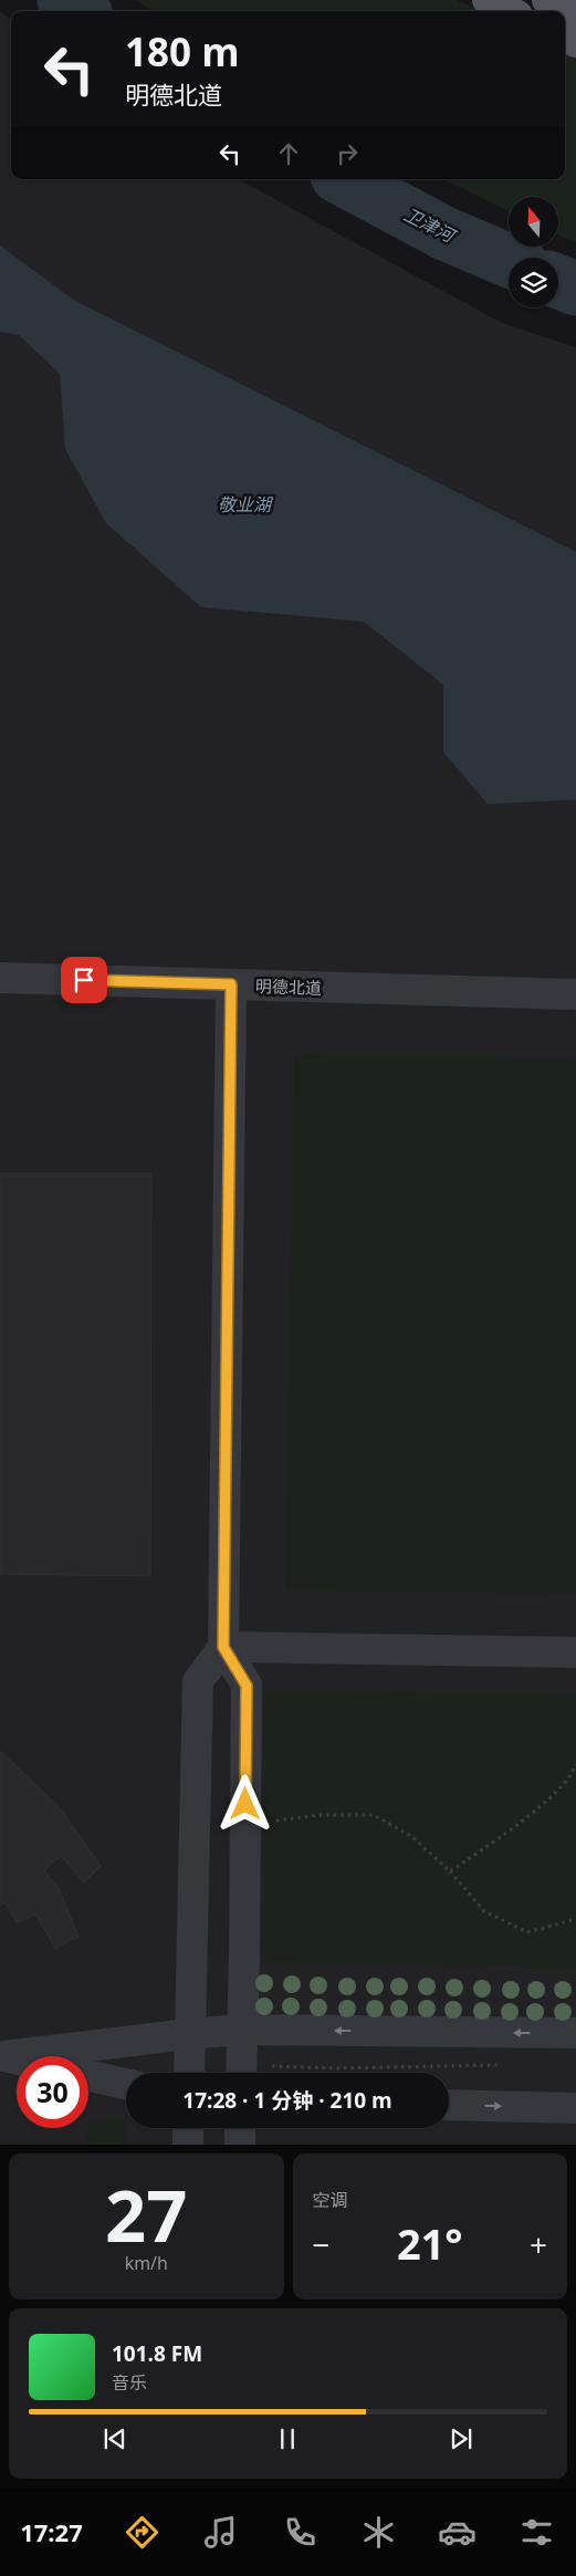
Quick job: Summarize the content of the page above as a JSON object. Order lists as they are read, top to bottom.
{
  "streets": {
    "street": ["明德北道"]
  },
  "water": ["卫津河", "敬业湖"],
  "north": "top",
  "page": {
    "turn": ["180 m", "明德北道"],
    "limit": "30",
    "trip": "17:28 · 1 分钟 · 210 m",
    "tile": [
      ["27", "km/h"],
      "空调"
    ],
    "heat": ["−", "21°", "+"],
    "song": ["101.8 FM", "音乐"],
    "tabs": "17:27"
  }
}
